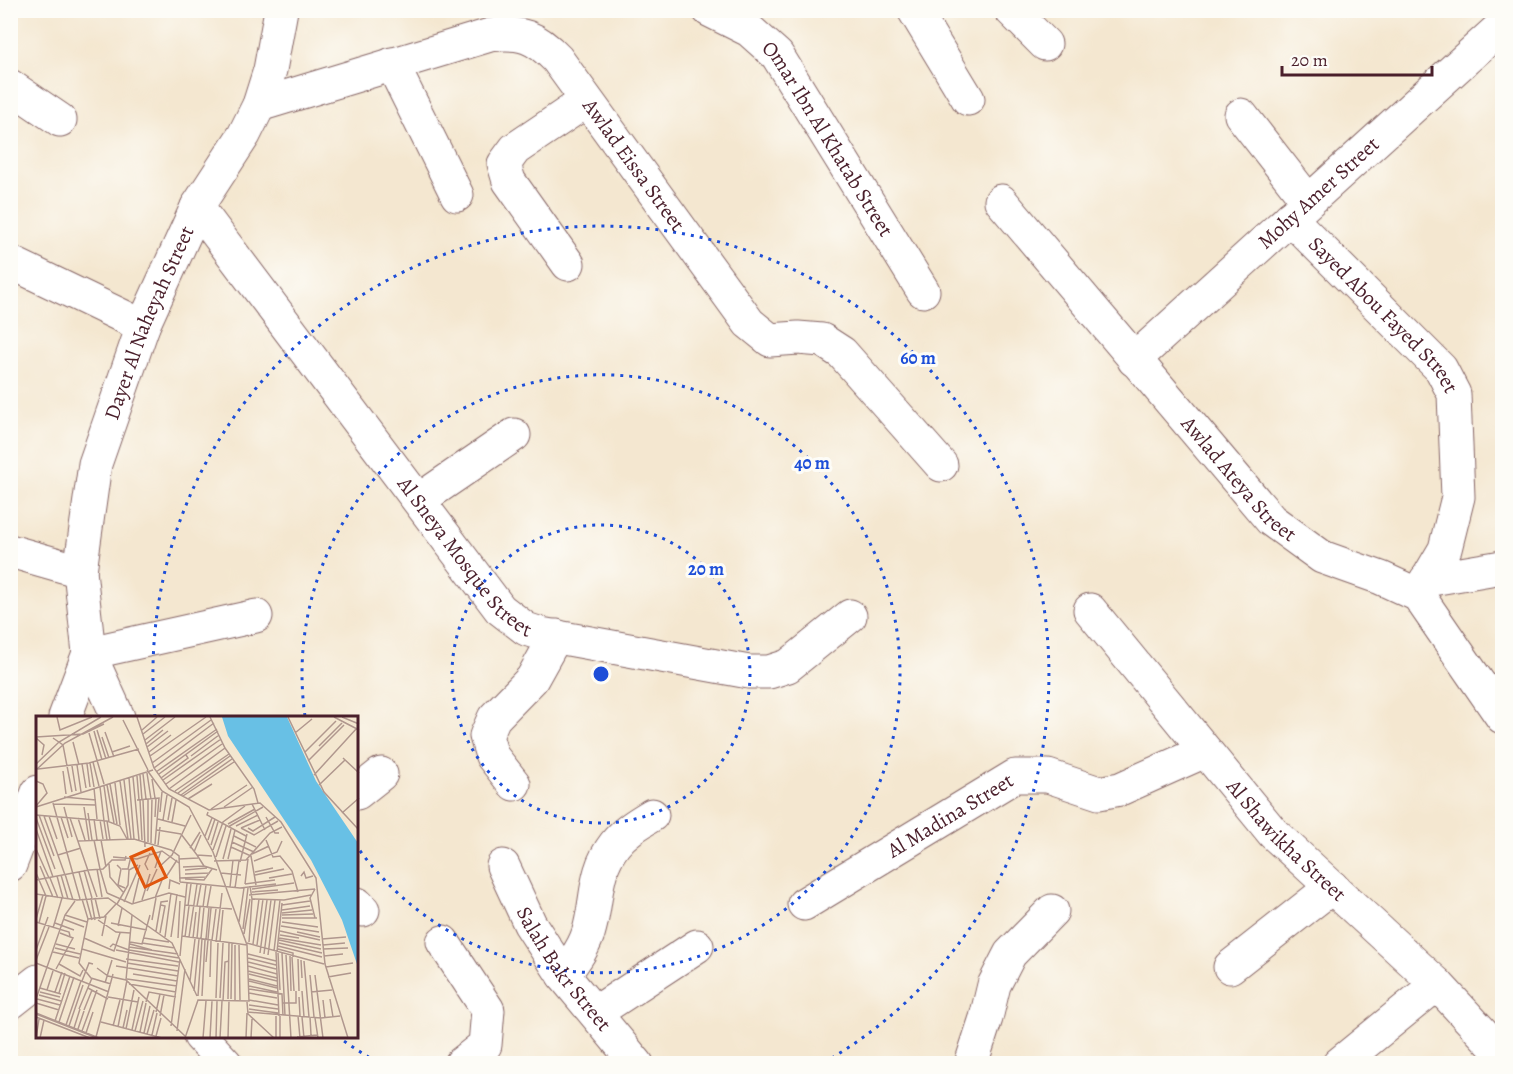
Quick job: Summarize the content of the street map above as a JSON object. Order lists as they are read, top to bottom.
{
  "streets": {
    "street": [
      "Omar Ibn Al Khatab Street",
      "Awlad Eissa Street",
      "Mohy Amer Street",
      "Sayed Abou Fayed Street",
      "Dayer Al Naheyah Street",
      "Awlad Ateya Street",
      "Al Sneya Mosque Street",
      "Al Madina Street",
      "Al Shawikha Street",
      "Salah Bakr Street"
    ]
  },
  "crossings": [
    ["Awlad Eissa Street", "Dayer Al Naheyah Street"],
    ["Mohy Amer Street", "Sayed Abou Fayed Street"],
    ["Mohy Amer Street", "Awlad Ateya Street"],
    ["Sayed Abou Fayed Street", "Awlad Ateya Street"],
    ["Dayer Al Naheyah Street", "Al Sneya Mosque Street"],
    ["Al Madina Street", "Al Shawikha Street"]
  ],
  "scale_bar": "20 m",
  "rings": ["60 m", "40 m", "20 m"]
}
